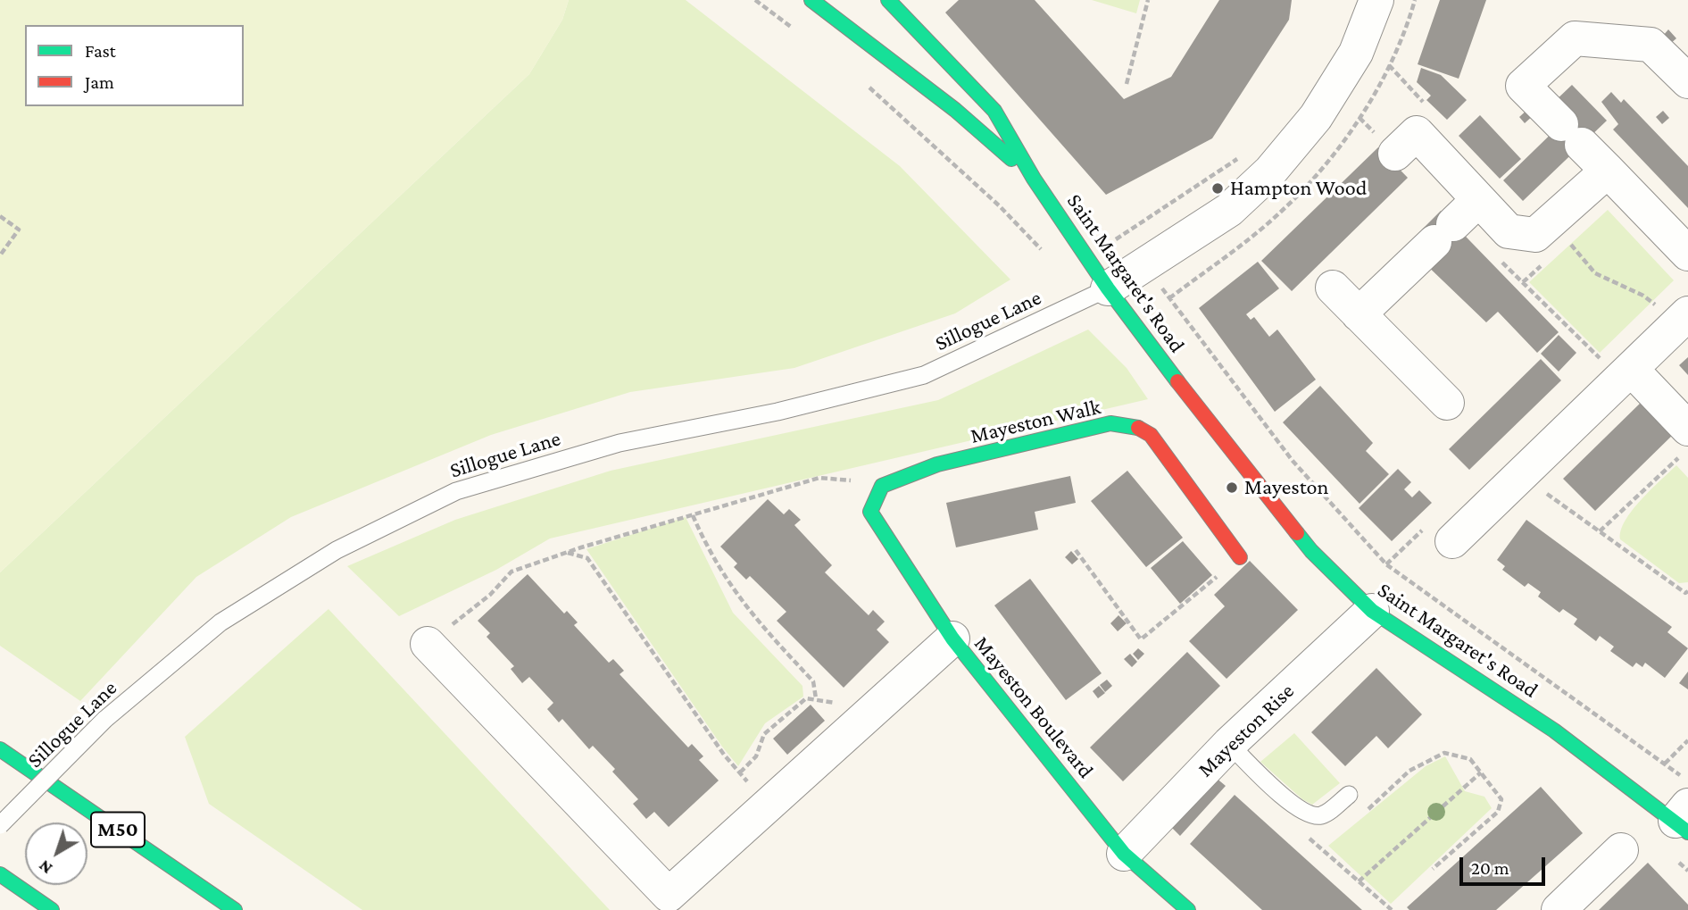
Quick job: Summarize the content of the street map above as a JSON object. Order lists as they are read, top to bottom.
{
  "streets": {
    "main road": [
      "Saint Margaret's Road",
      "Mayeston Walk",
      "Mayeston Boulevard",
      "M50"
    ],
    "street": ["Mayeston Rise"],
    "lane": ["Sillogue Lane"]
  },
  "crossings": [
    ["Saint Margaret's Road", "Sillogue Lane"],
    ["Saint Margaret's Road", "Mayeston Rise"],
    ["Mayeston Walk", "Mayeston Boulevard"],
    ["Mayeston Boulevard", "Mayeston Rise"]
  ],
  "places": ["Hampton Wood", "Mayeston"],
  "legend": ["Fast", "Jam"],
  "scale_bar": "20 m",
  "north": "bottom left"
}
